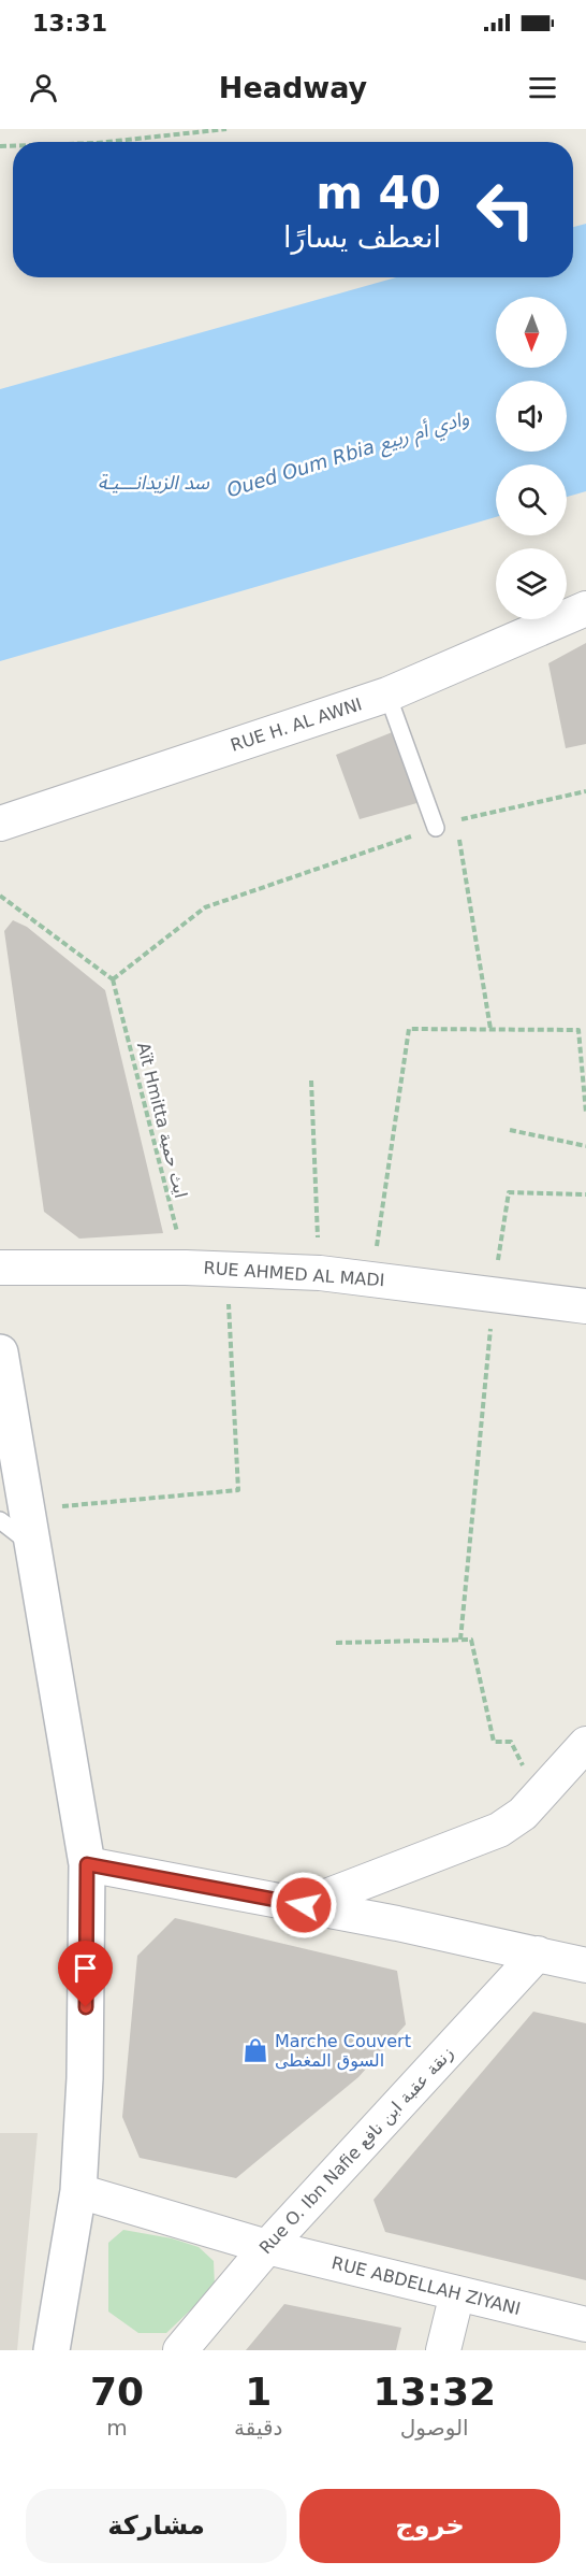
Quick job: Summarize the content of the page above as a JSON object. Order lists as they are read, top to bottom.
{
  "streets": {
    "street": [
      "RUE H. AL AWNI",
      "RUE AHMED AL MADI",
      "Rue O. Ibn Nafie زنقة عقبة ابن نافع",
      "RUE ABDELLAH ZIYANI"
    ],
    "path": ["Aït Hmitta ايث حمية"]
  },
  "crossings": [
    ["Aït Hmitta ايث حمية", "RUE AHMED AL MADI"],
    ["Rue O. Ibn Nafie زنقة عقبة ابن نافع", "RUE ABDELLAH ZIYANI"]
  ],
  "water": ["Oued Oum Rbia وادي أم ربيع", "سد الزيدانـــيـة"],
  "places": {
    "shop": ["Marche Couvert السوق المغطى"]
  },
  "north": "bottom",
  "page": {
    "status": "13:31",
    "header": "Headway",
    "turn": ["40 m", "انعطف يسارًا"],
    "eta": [
      "13:32",
      "الوصول",
      "1",
      "دقيقة",
      "70",
      "m"
    ],
    "buttons": ["خروج", "مشاركة"]
  }
}
